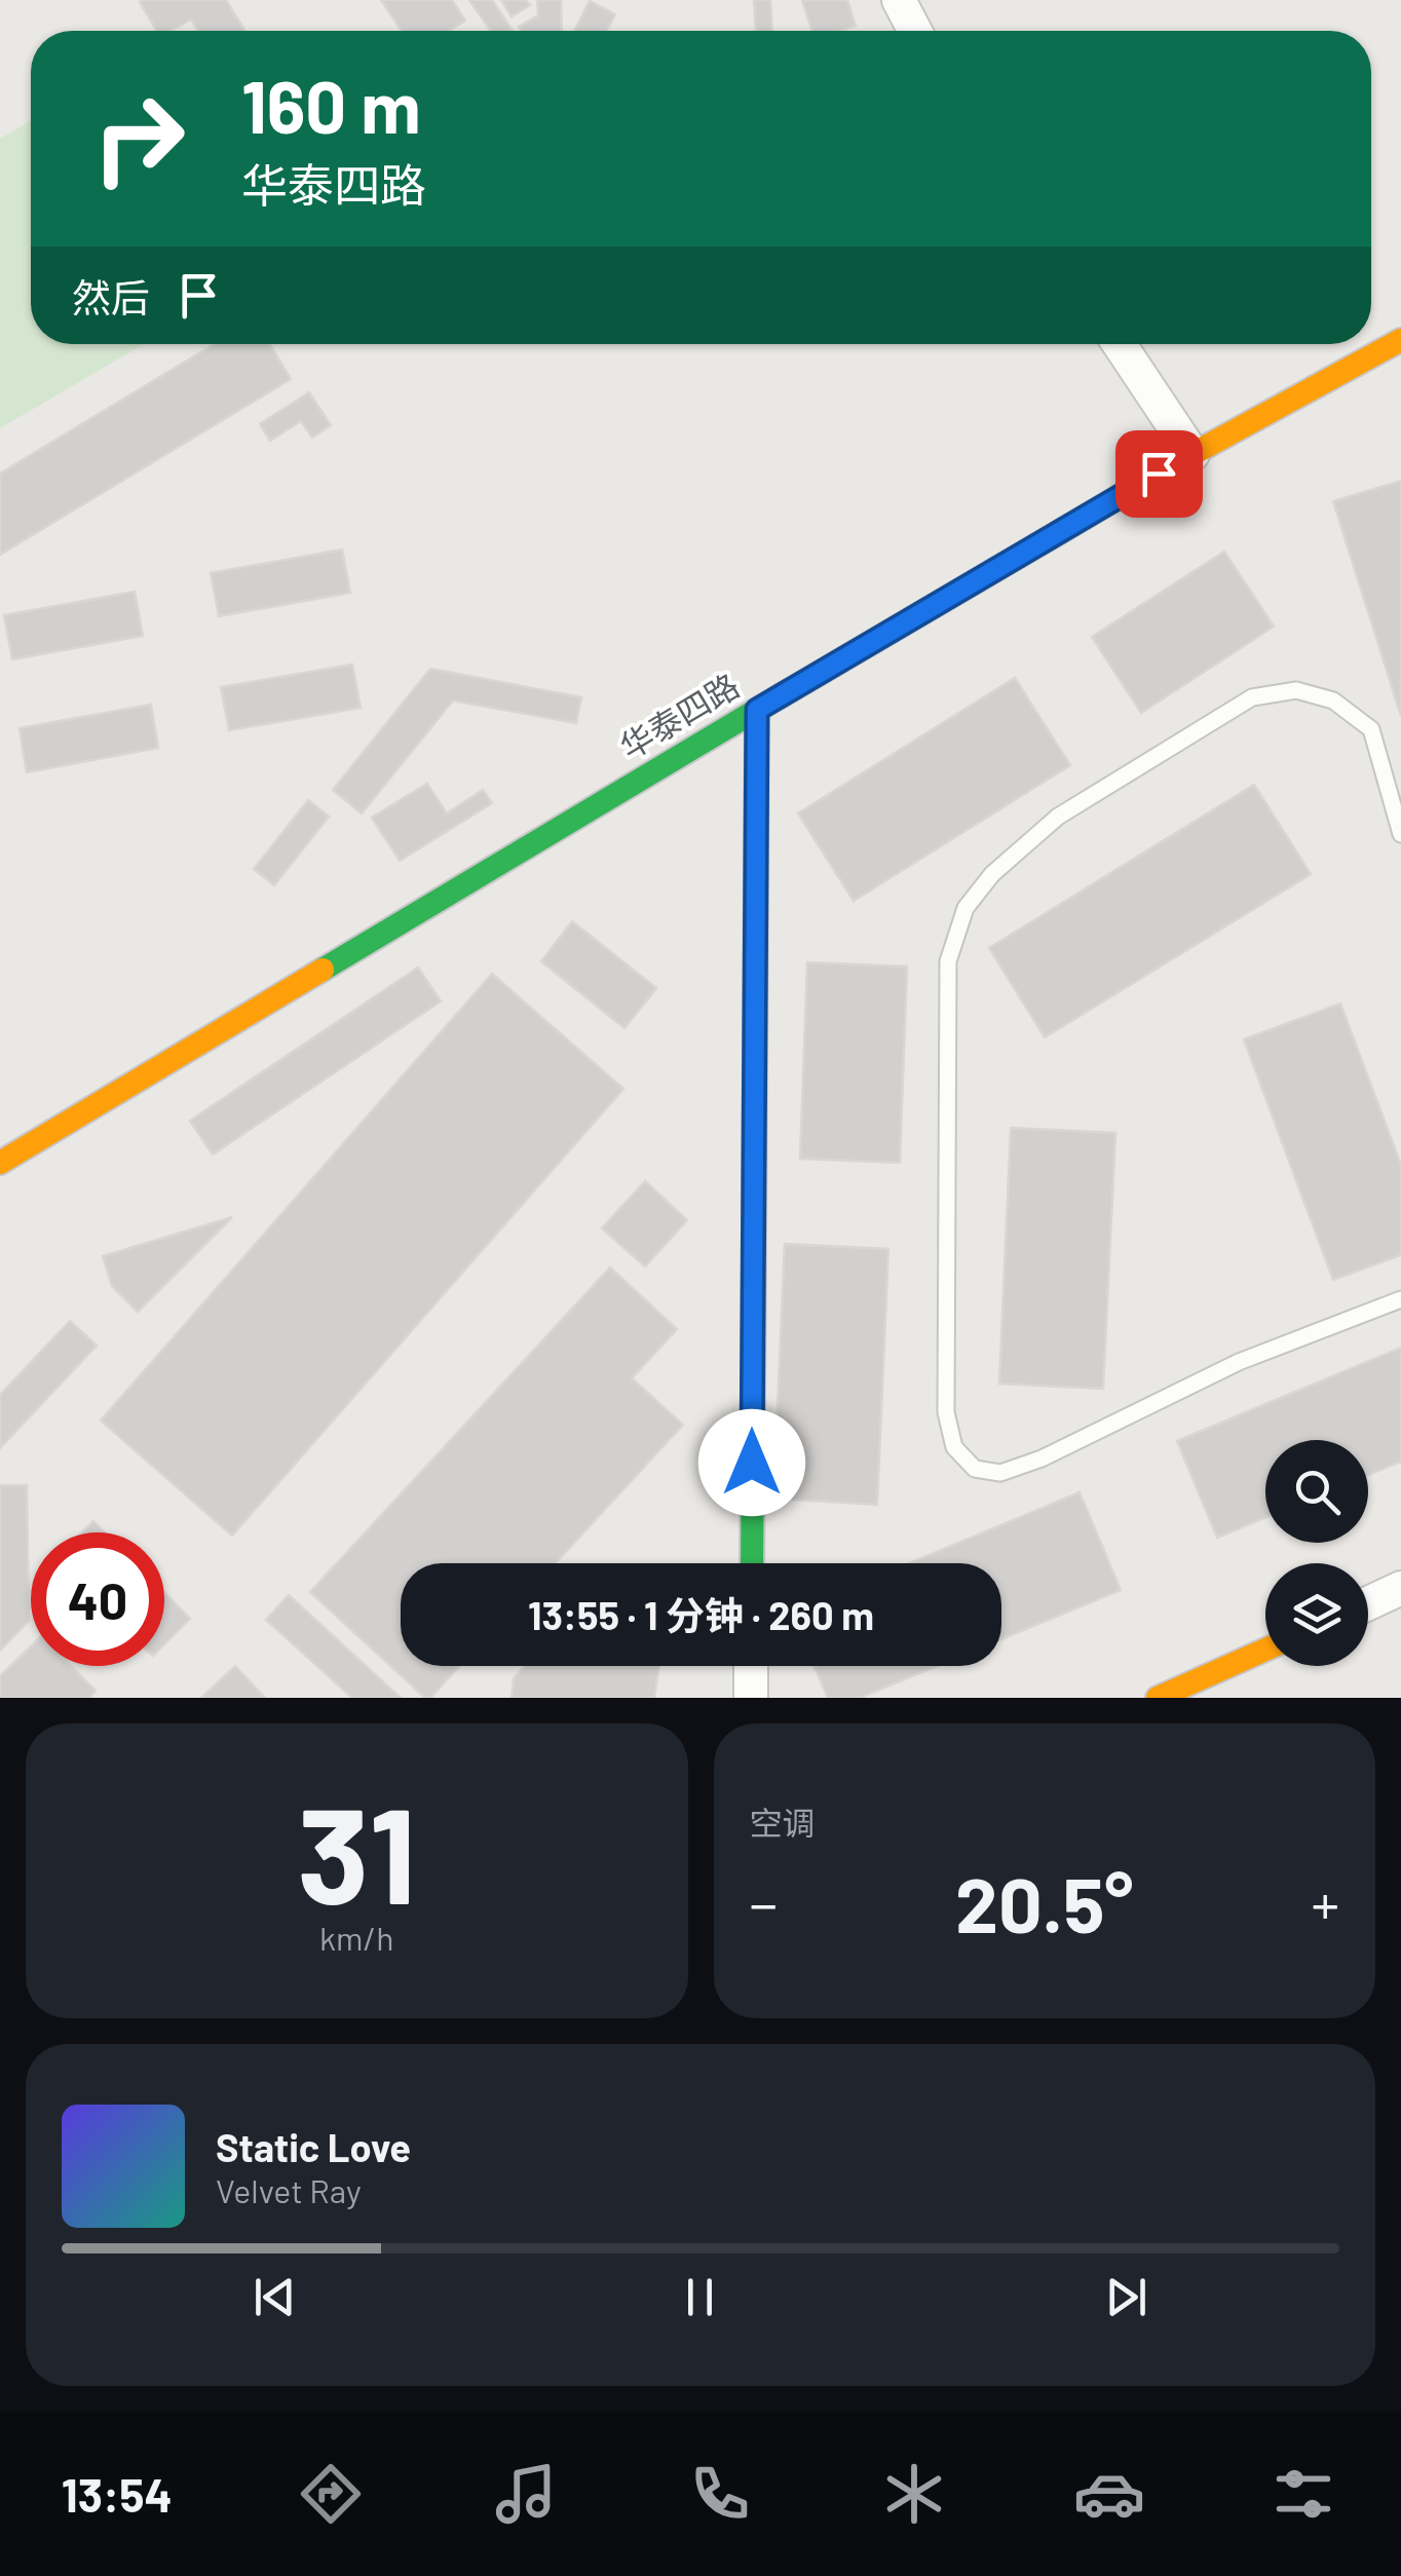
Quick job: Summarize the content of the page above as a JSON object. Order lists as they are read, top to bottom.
{
  "streets": {
    "street": ["华泰四路"]
  },
  "page": {
    "turn": ["160 m", "华泰四路"],
    "then": "然后",
    "limit": "40",
    "trip": "13:55 · 1 分钟 · 260 m",
    "tile": [
      ["31", "km/h"],
      "空调"
    ],
    "heat": ["−", "20.5°", "+"],
    "song": ["Static Love", "Velvet Ray"],
    "tabs": "13:54"
  }
}
